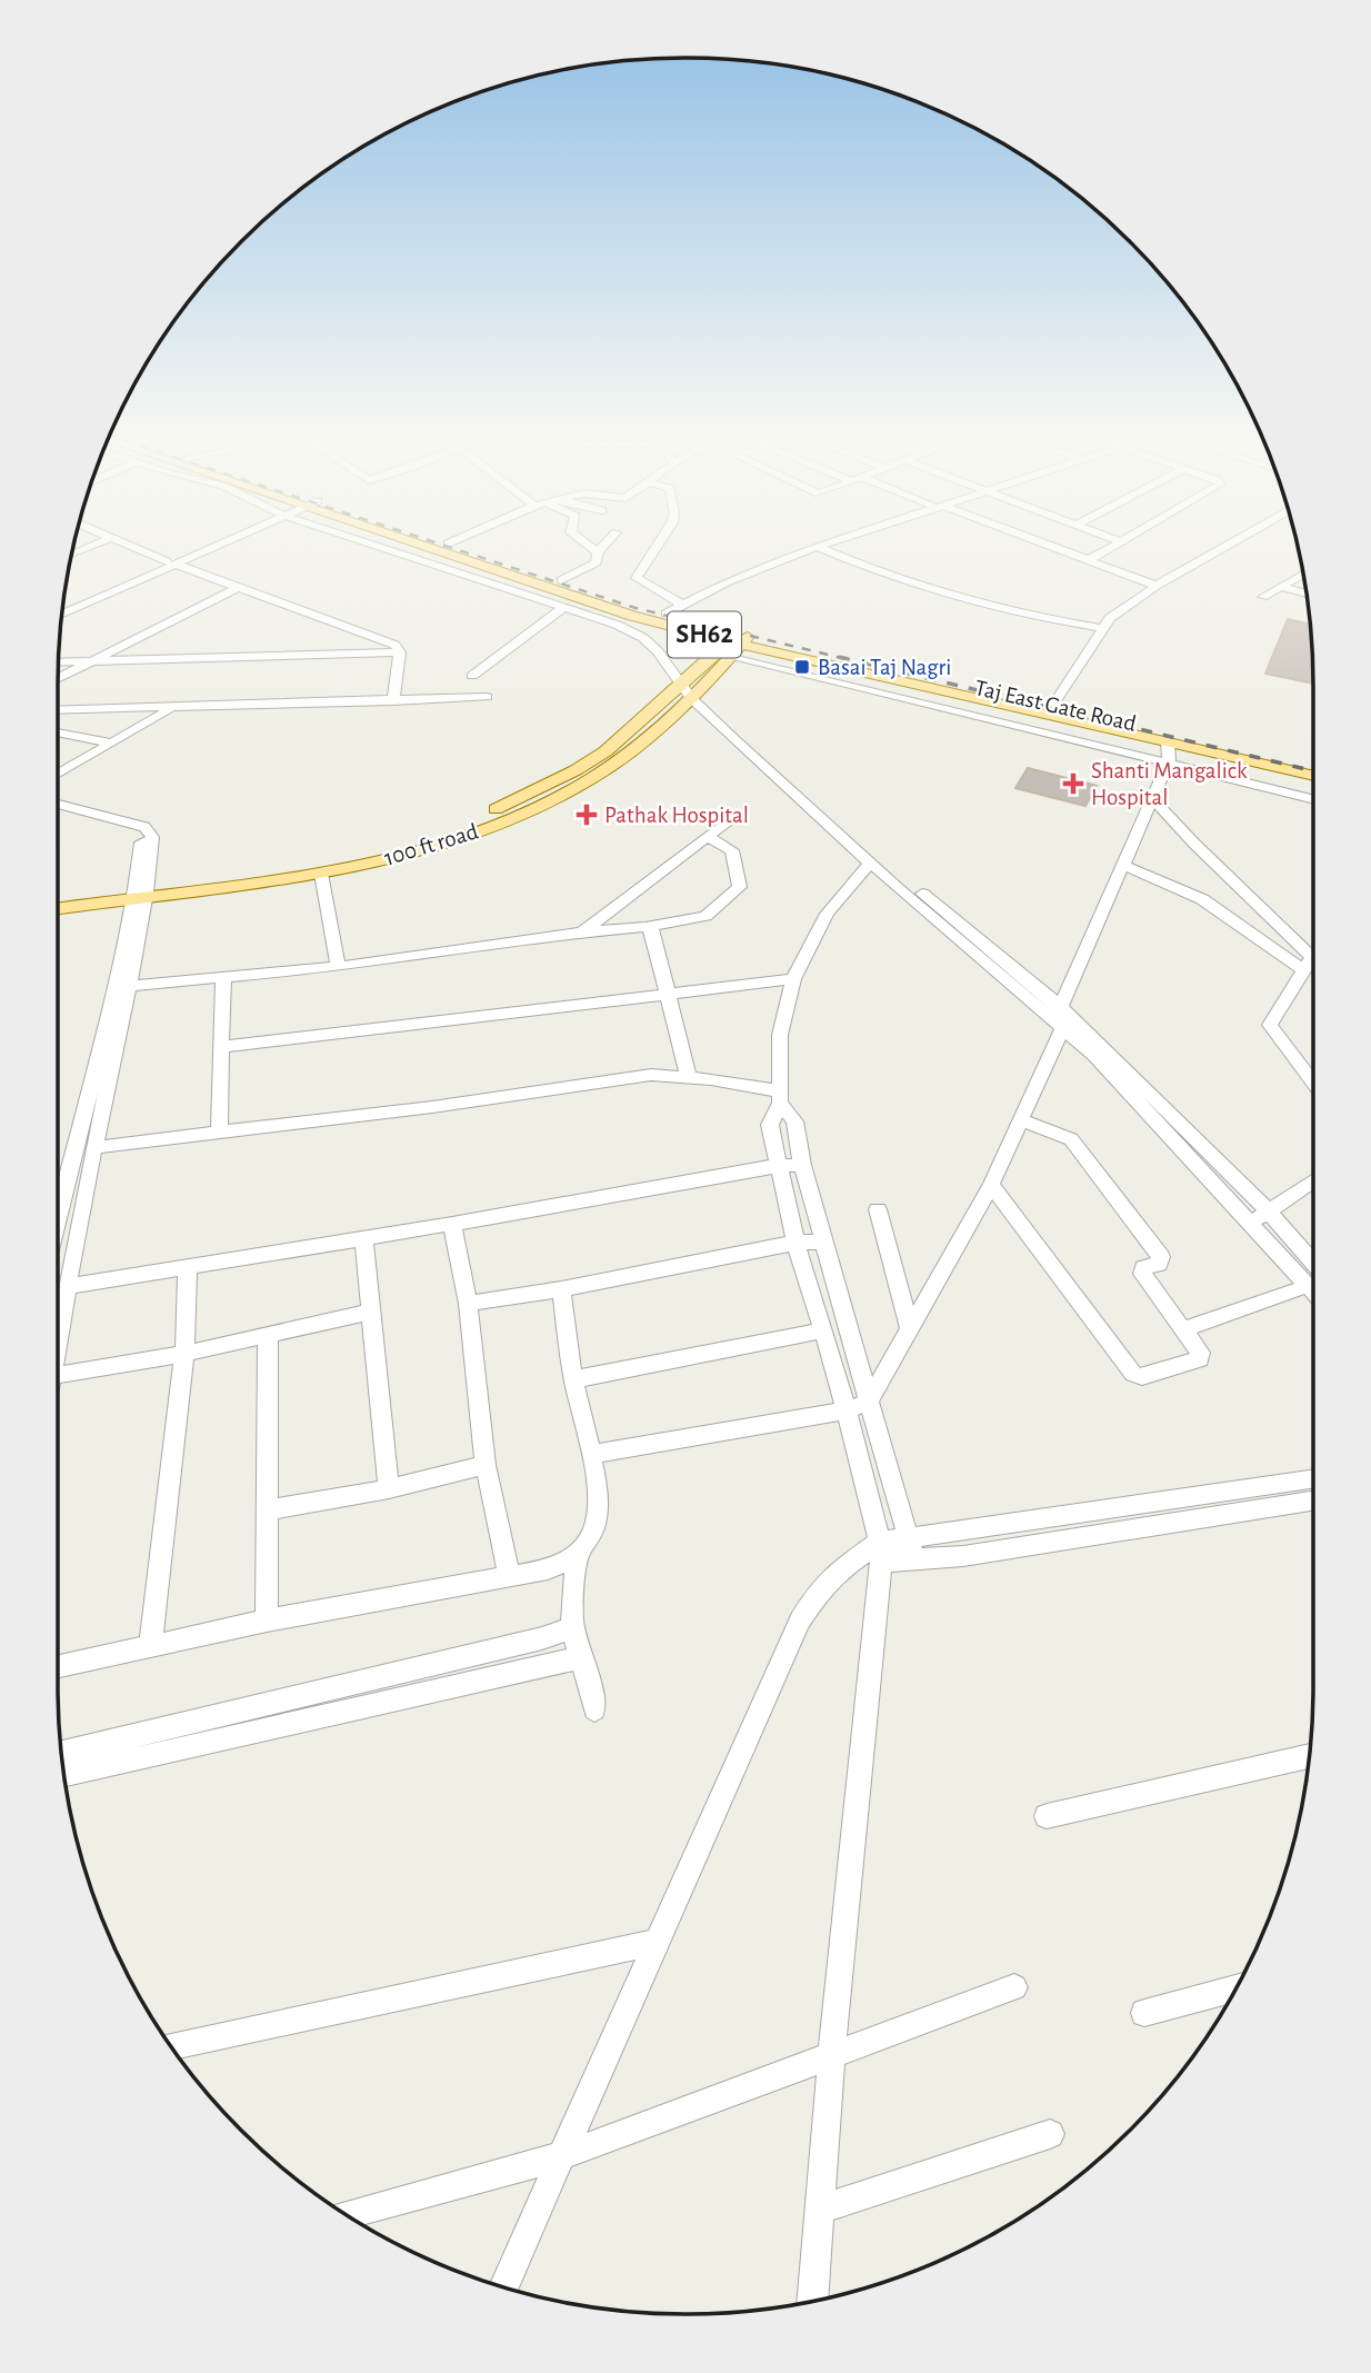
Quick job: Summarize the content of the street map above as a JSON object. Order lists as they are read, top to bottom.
{
  "streets": {
    "main road": ["SH62", "Taj East Gate Road", "100 ft road"]
  },
  "crossings": [
    ["SH62", "Taj East Gate Road"],
    ["SH62", "100 ft road"],
    ["Taj East Gate Road", "100 ft road"]
  ],
  "places": {
    "transit": ["Basai Taj Nagri"],
    "health": ["Shanti Mangalick Hospital", "Pathak Hospital"]
  }
}
